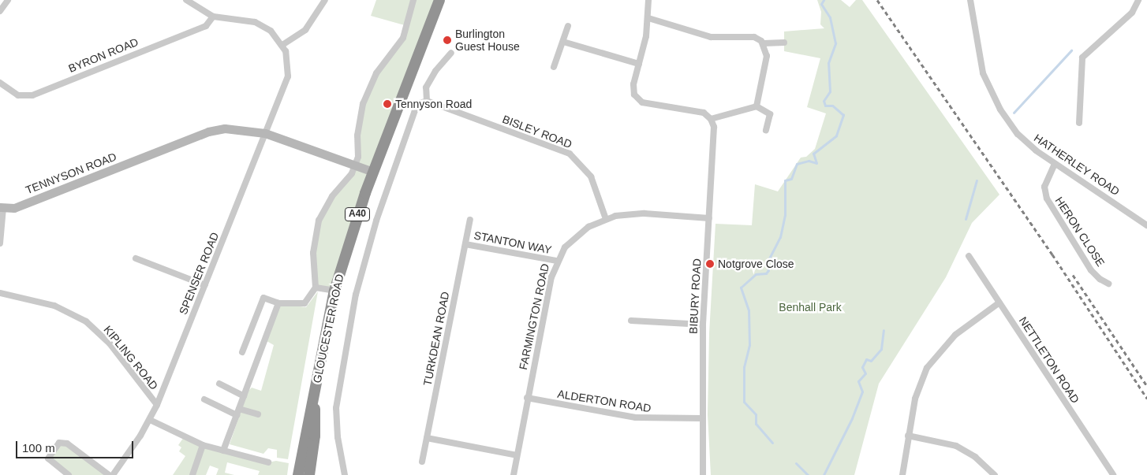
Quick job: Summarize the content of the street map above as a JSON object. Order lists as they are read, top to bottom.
{
  "streets": {
    "highway": ["A40", "GLOUCESTER ROAD"],
    "street": [
      "BYRON ROAD",
      "BISLEY ROAD",
      "HATHERLEY ROAD",
      "TENNYSON ROAD",
      "HERON CLOSE",
      "STANTON WAY",
      "SPENSER ROAD",
      "BIBURY ROAD",
      "FARMINGTON ROAD",
      "TURKDEAN ROAD",
      "KIPLING ROAD",
      "NETTLETON ROAD",
      "ALDERTON ROAD"
    ]
  },
  "crossings": [
    ["BISLEY ROAD", "FARMINGTON ROAD"],
    ["HATHERLEY ROAD", "HERON CLOSE"],
    ["TENNYSON ROAD", "SPENSER ROAD"],
    ["TENNYSON ROAD", "GLOUCESTER ROAD"],
    ["STANTON WAY", "FARMINGTON ROAD"],
    ["STANTON WAY", "TURKDEAN ROAD"],
    ["SPENSER ROAD", "KIPLING ROAD"],
    ["BIBURY ROAD", "FARMINGTON ROAD"],
    ["BIBURY ROAD", "ALDERTON ROAD"],
    ["FARMINGTON ROAD", "ALDERTON ROAD"]
  ],
  "parks": ["Benhall Park"],
  "places": ["Burlington Guest House", "Tennyson Road", "Notgrove Close"],
  "scale_bar": "100 m"
}
